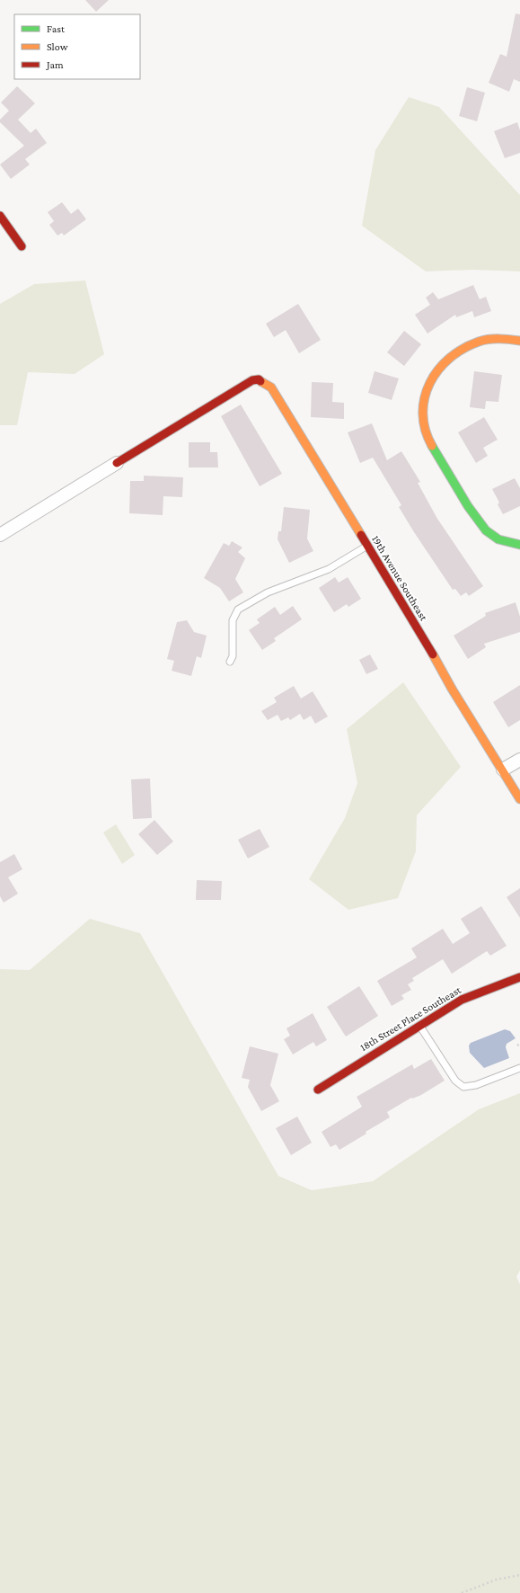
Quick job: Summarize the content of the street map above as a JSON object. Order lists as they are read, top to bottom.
{
  "streets": {
    "street": ["19th Avenue Southeast", "18th Street Place Southeast"]
  },
  "legend": ["Fast", "Slow", "Jam"]
}
